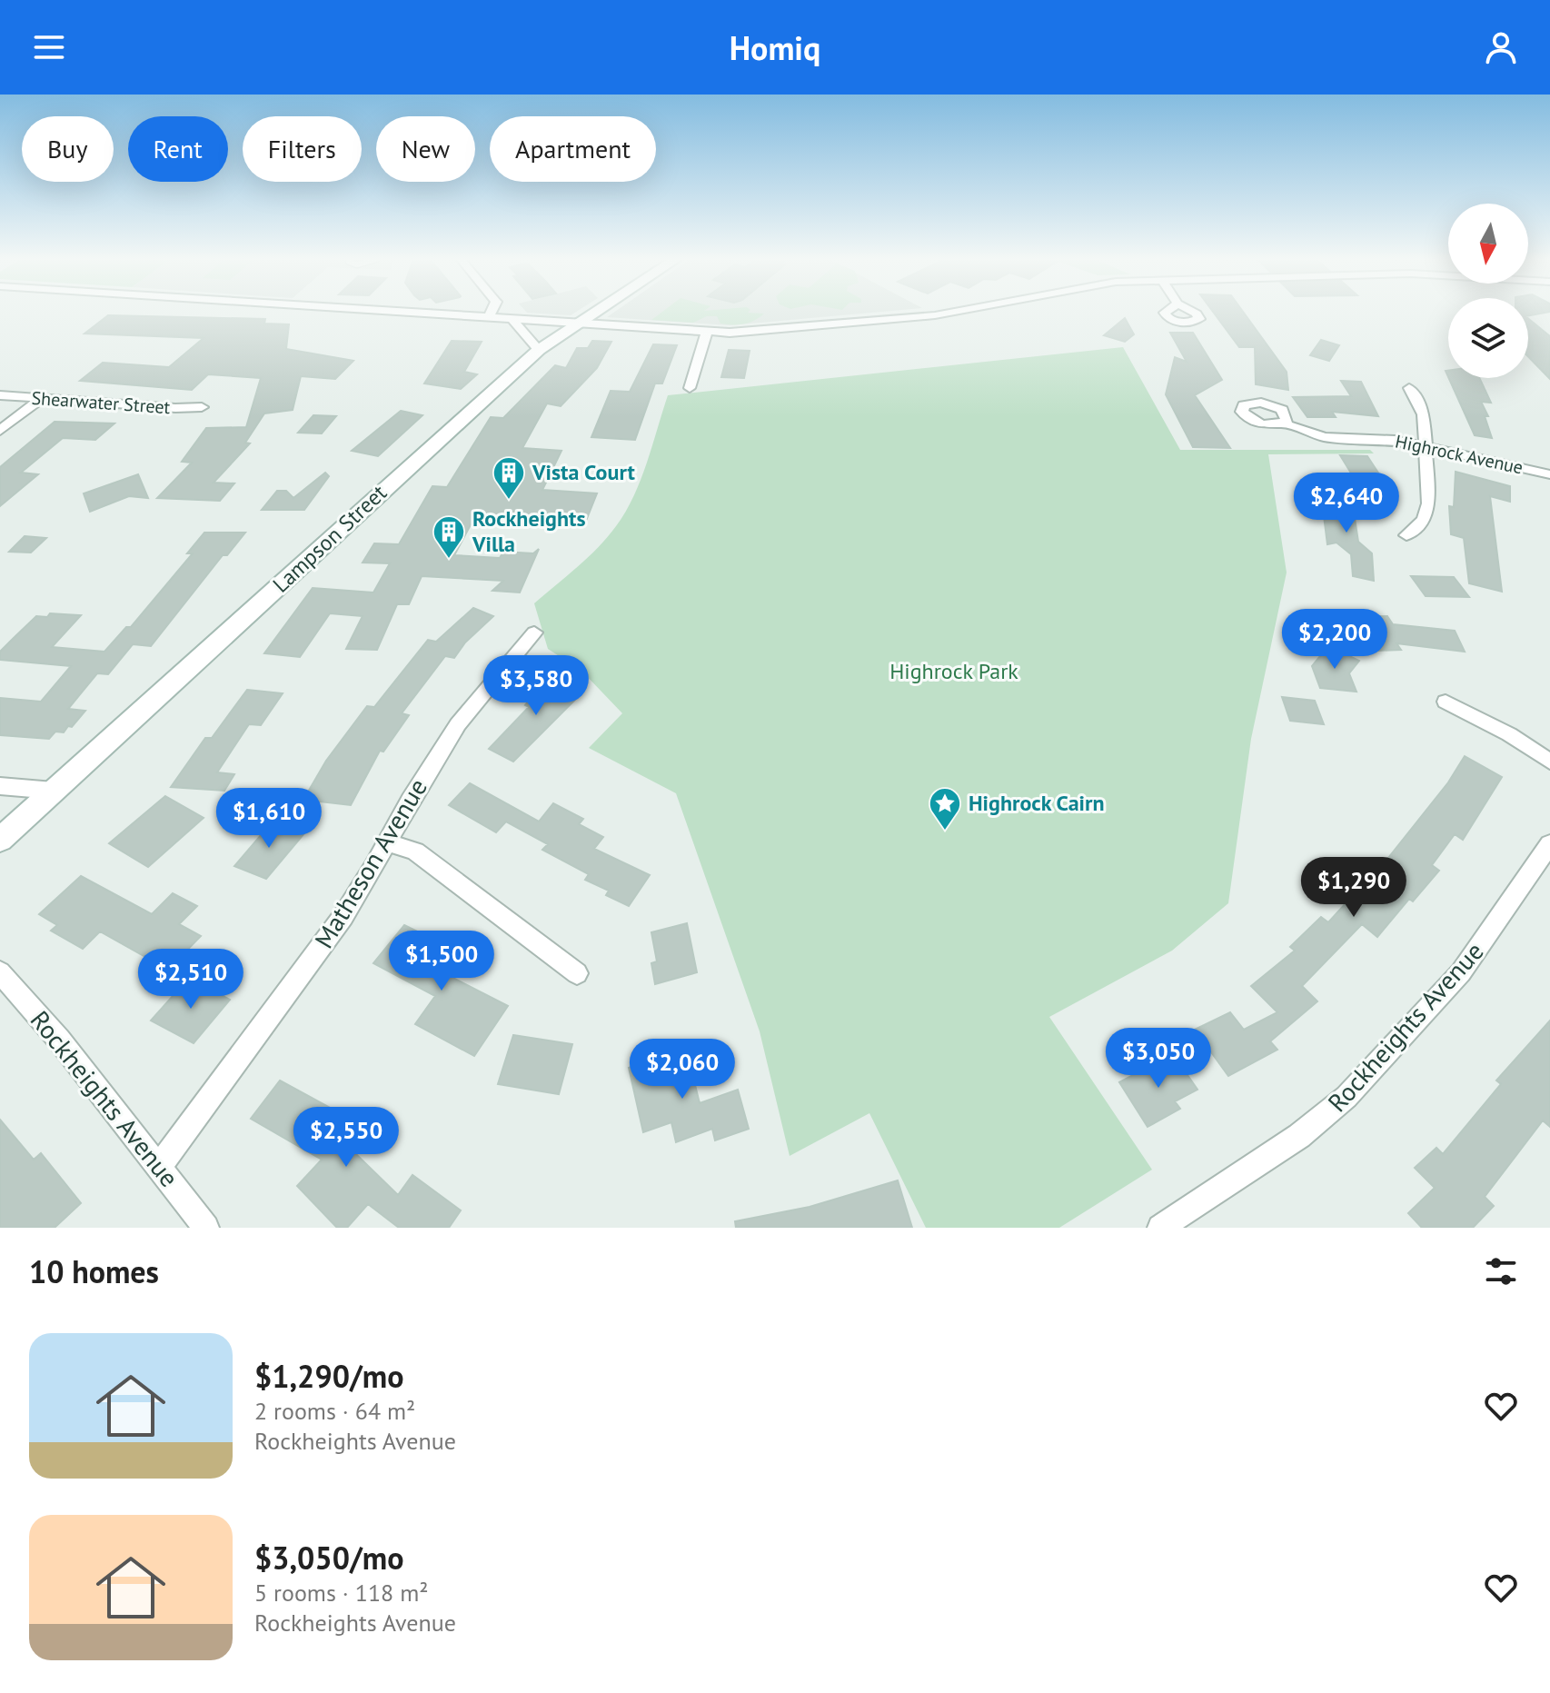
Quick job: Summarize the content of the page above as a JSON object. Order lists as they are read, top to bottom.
{
  "streets": {
    "main road": ["Lampson Street"],
    "street": [
      "Shearwater Street",
      "Highrock Avenue",
      "Matheson Avenue",
      "Rockheights Avenue"
    ]
  },
  "crossings": [
    ["Matheson Avenue", "Rockheights Avenue"]
  ],
  "parks": ["Highrock Park"],
  "places": {
    "building": ["Vista Court", "Rockheights Villa"],
    "place": ["Highrock Cairn"]
  },
  "north": "bottom",
  "page": {
    "header": "Homiq",
    "chip": [
      "Buy",
      "Rent",
      "Filters",
      "New",
      "Apartment"
    ],
    "price": [
      "$2,640",
      "$2,200",
      "$3,580",
      "$1,610",
      "$1,290",
      "$1,500",
      "$2,510",
      "$3,050",
      "$2,060",
      "$2,550"
    ],
    "heading": "10 homes",
    "list": [
      {
        "name": "$1,290/mo",
        "note": "2 rooms · 64 m² · Rockheights Avenue"
      },
      {
        "name": "$3,050/mo",
        "note": "5 rooms · 118 m² · Rockheights Avenue"
      }
    ]
  }
}
